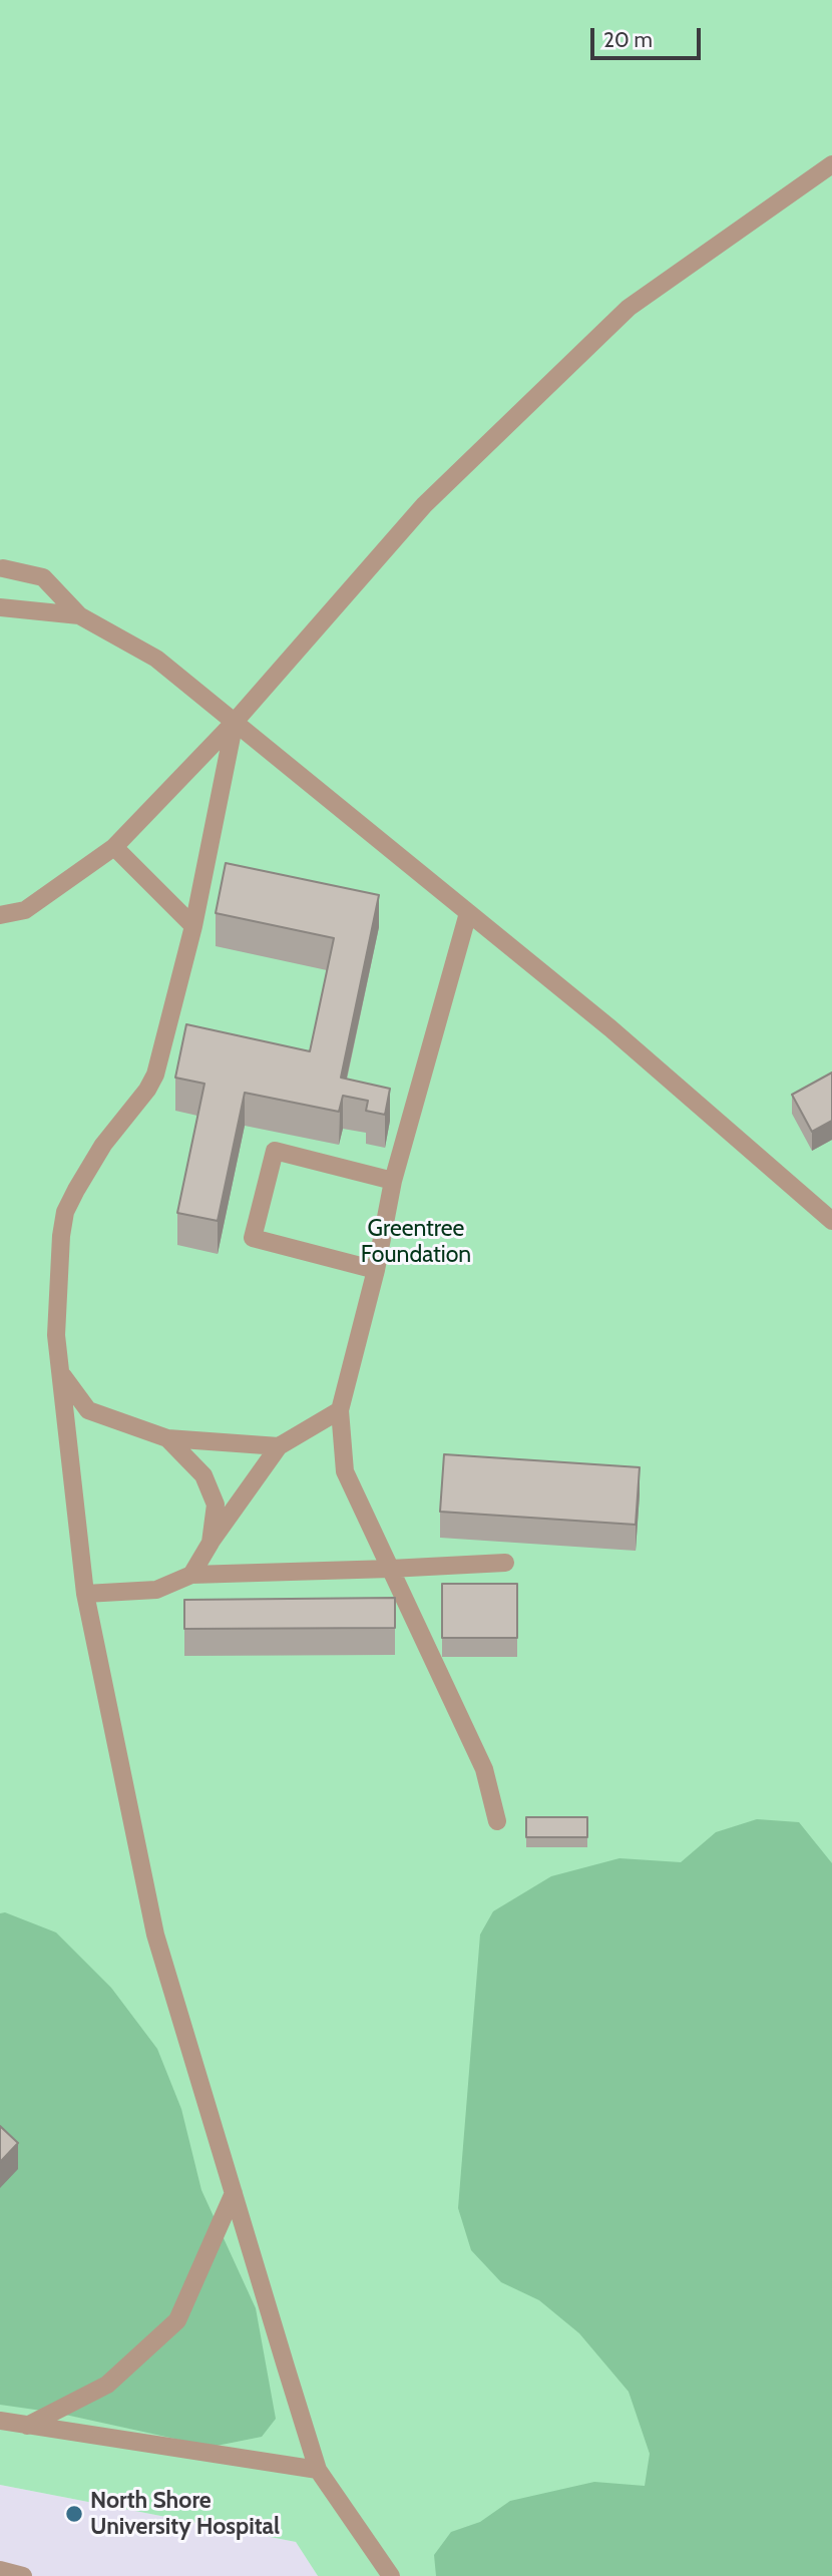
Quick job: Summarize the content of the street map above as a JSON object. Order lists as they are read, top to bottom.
{
  "parks": ["Greentree Foundation"],
  "places": ["North Shore University Hospital"],
  "scale_bar": "20 m"
}
